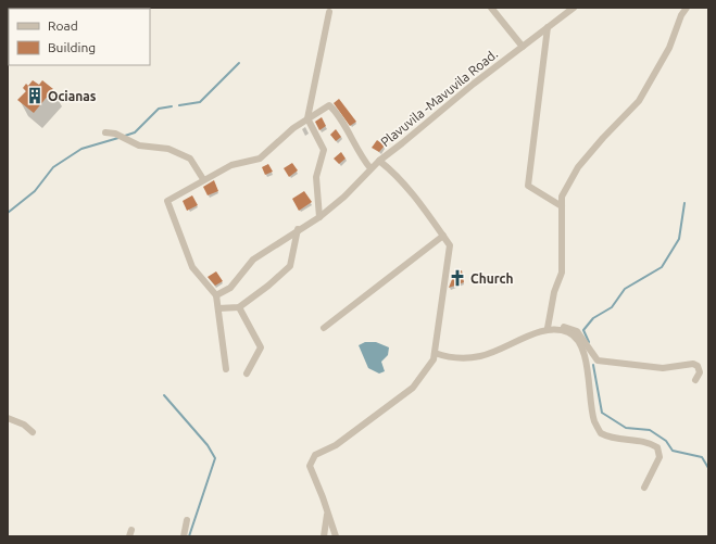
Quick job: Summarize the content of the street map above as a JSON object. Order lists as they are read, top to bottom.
{
  "streets": {
    "street": ["Plavuvila -Mavuvila Road."]
  },
  "places": {
    "building": ["Ocianas"],
    "church": ["Church"]
  },
  "legend": ["Road", "Building"]
}
